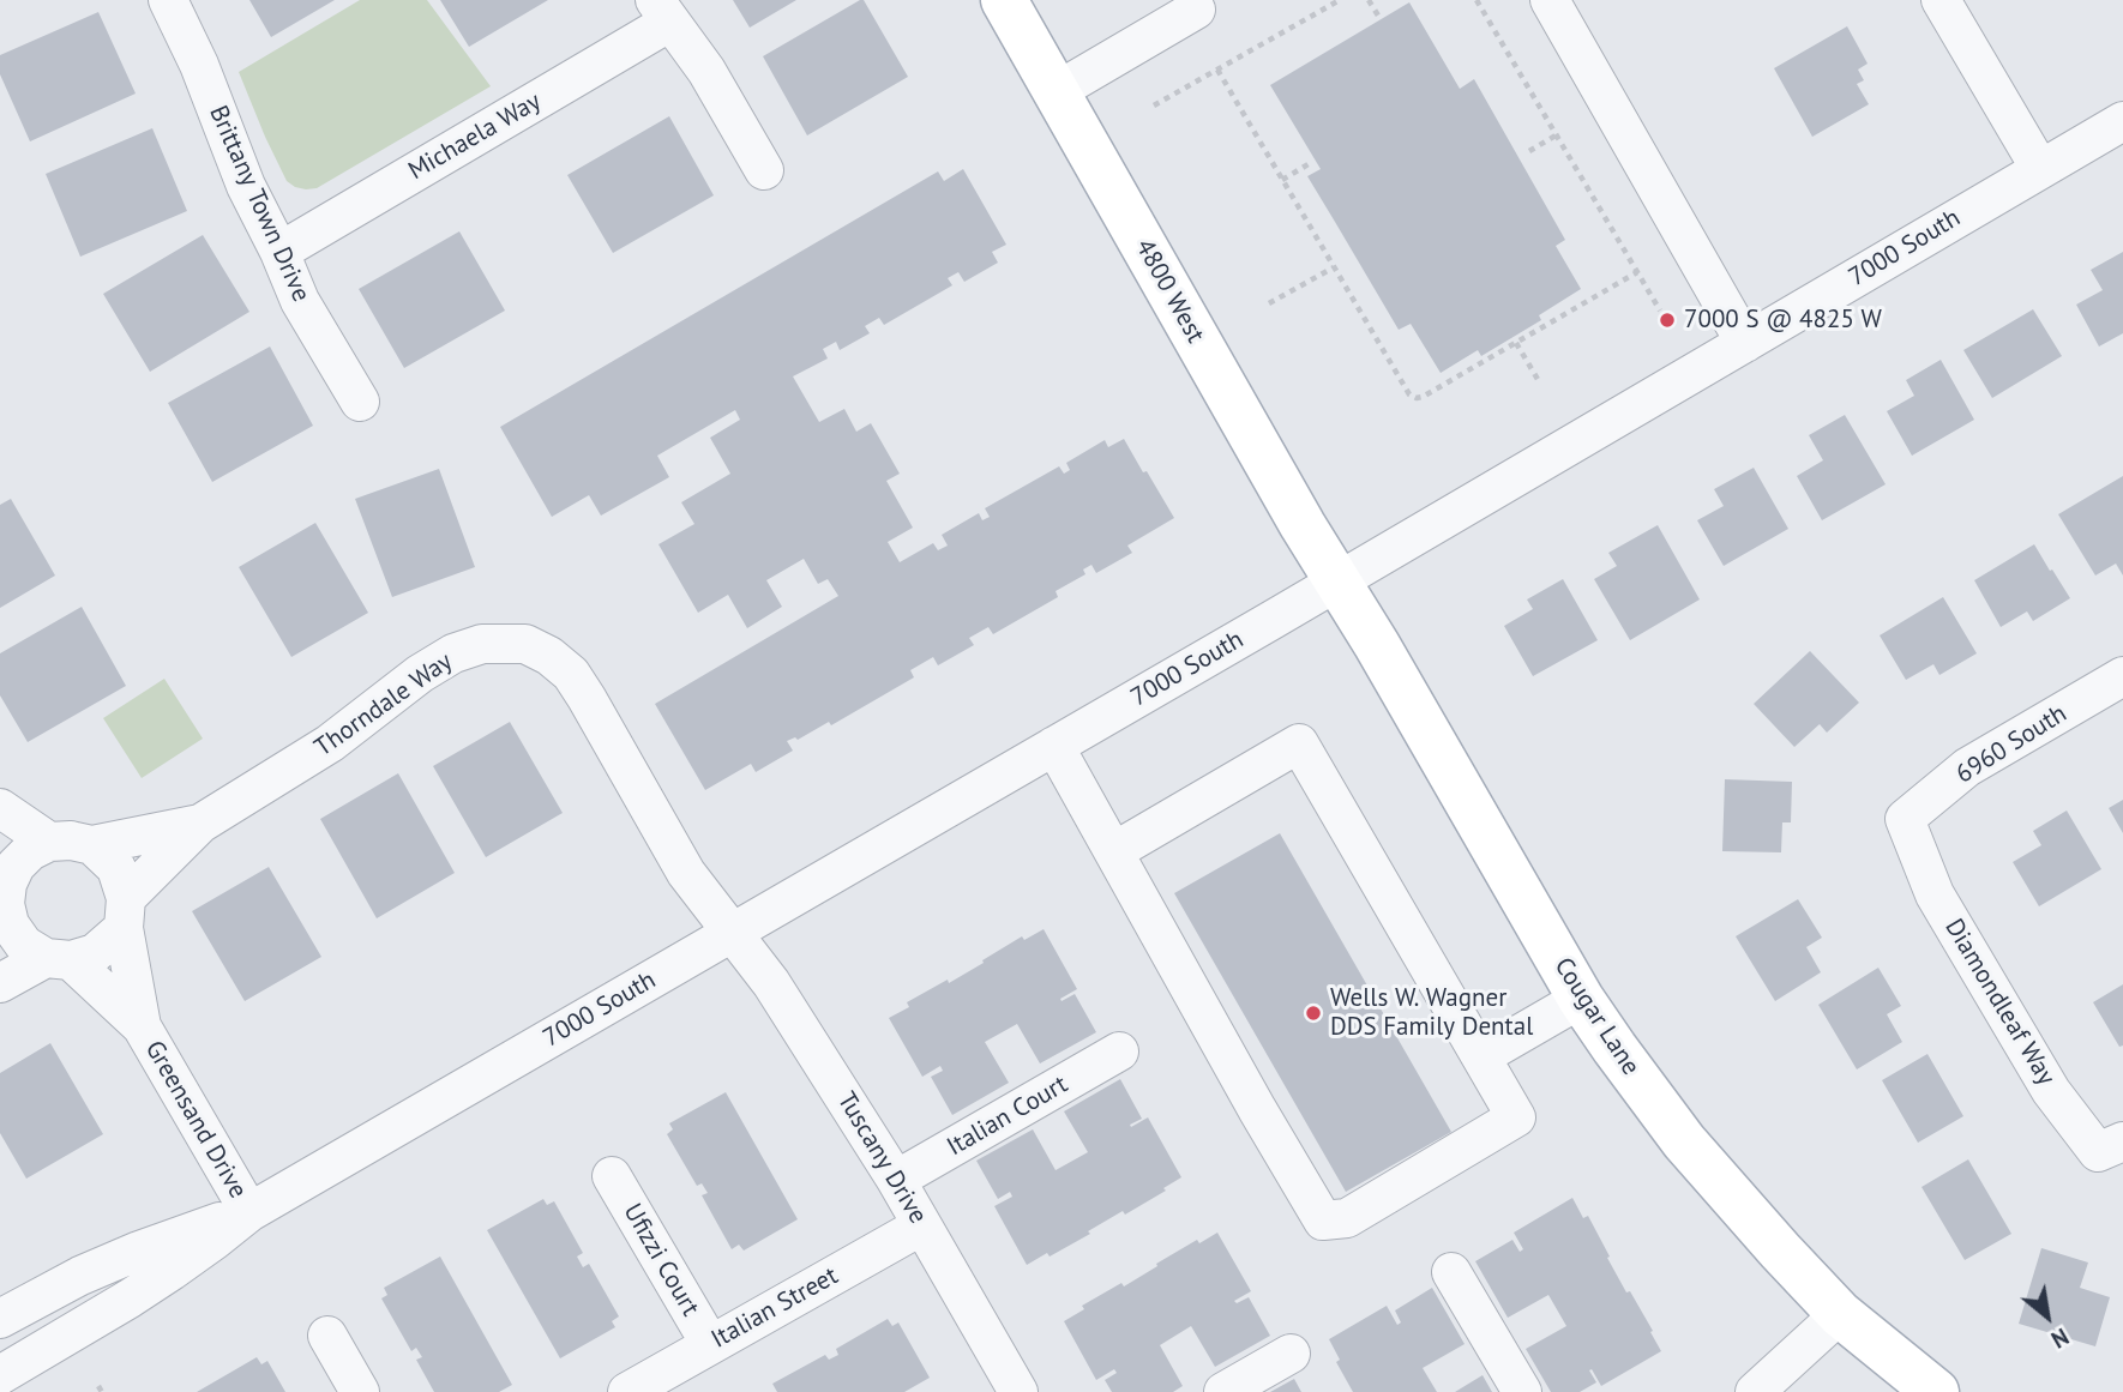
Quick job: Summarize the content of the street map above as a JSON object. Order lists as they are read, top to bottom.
{
  "streets": {
    "main road": ["4800 West", "Cougar Lane"],
    "street": [
      "Michaela Way",
      "Brittany Town Drive",
      "7000 South",
      "Thorndale Way",
      "6960 South",
      "Diamondleaf Way",
      "Italian Court",
      "Greensand Drive",
      "Tuscany Drive",
      "Ufizzi Court",
      "Italian Street"
    ]
  },
  "crossings": [
    ["Michaela Way", "Brittany Town Drive"],
    ["7000 South", "4800 West"],
    ["7000 South", "Thorndale Way"],
    ["7000 South", "Cougar Lane"],
    ["7000 South", "Greensand Drive"],
    ["7000 South", "Tuscany Drive"],
    ["4800 West", "Cougar Lane"],
    ["Thorndale Way", "Greensand Drive"],
    ["Thorndale Way", "Tuscany Drive"],
    ["6960 South", "Diamondleaf Way"],
    ["Italian Court", "Tuscany Drive"],
    ["Tuscany Drive", "Italian Street"],
    ["Ufizzi Court", "Italian Street"]
  ],
  "places": ["7000 S @ 4825 W", "Wells W. Wagner DDS Family Dental"],
  "north": "bottom right"
}
